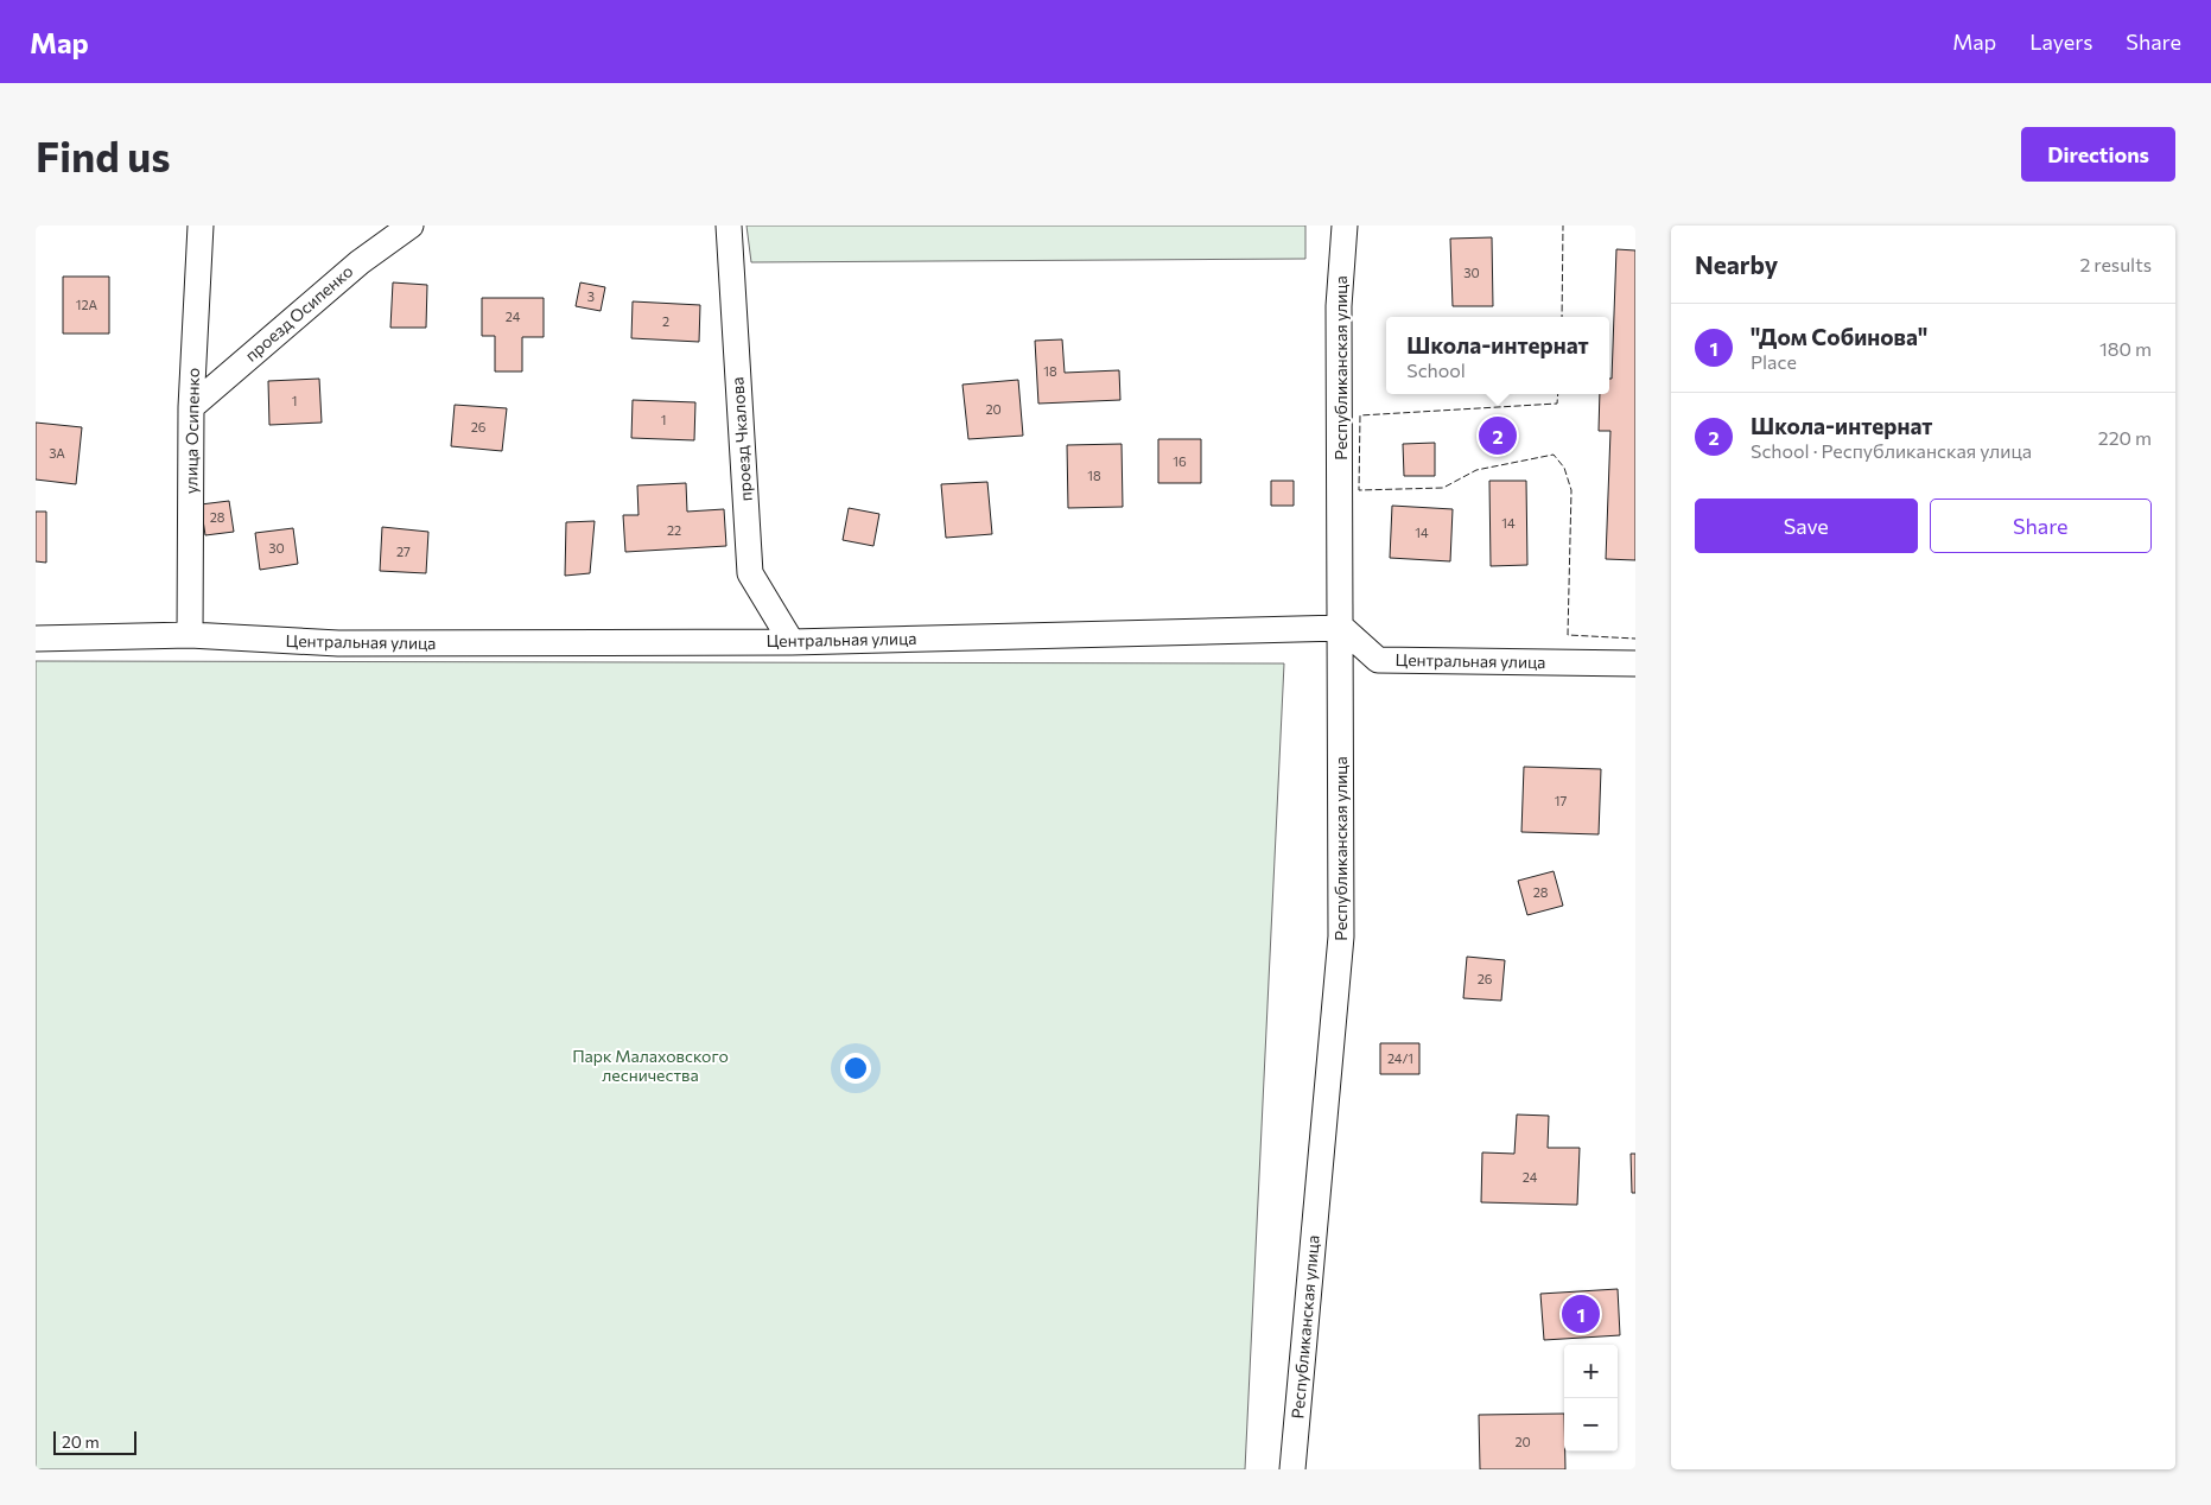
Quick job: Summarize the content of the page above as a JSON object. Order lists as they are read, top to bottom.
{
  "streets": {
    "street": [
      "проезд Осипенко",
      "Республиканская улица",
      "улица Осипенко",
      "проезд Чкалова",
      "Центральная улица"
    ]
  },
  "crossings": [
    ["проезд Осипенко", "улица Осипенко"],
    ["Республиканская улица", "Центральная улица"],
    ["улица Осипенко", "Центральная улица"],
    ["проезд Чкалова", "Центральная улица"]
  ],
  "parks": ["Парк Малаховского лесничества"],
  "house_numbers": [
    "30",
    "3",
    "12А",
    "24",
    "2",
    "18",
    "1",
    "20",
    "1",
    "26",
    "3А",
    "16",
    "18",
    "28",
    "14",
    "22",
    "14",
    "30",
    "27",
    "17",
    "28",
    "26",
    "24/1",
    "24",
    "20"
  ],
  "scale_bar": "20 m",
  "page": {
    "header": "Map",
    "nav": ["Map", "Layers", "Share"],
    "buttons": [
      "Directions",
      ["Save", "Share"]
    ],
    "title": "Find us",
    "heading": ["Nearby", "2 results"],
    "list": [
      {
        "mark": "1",
        "name": "\"Дом Собинова\"",
        "note": "Place",
        "value": "180 m"
      },
      {
        "mark": "2",
        "name": "Школа-интернат",
        "note": "School · Республиканская улица",
        "value": "220 m"
      }
    ],
    "popup": ["Школа-интернат", "School"],
    "pins": ["2", "1"],
    "map_buttons": ["+", "−"],
    "scale": "20 m"
  }
}
